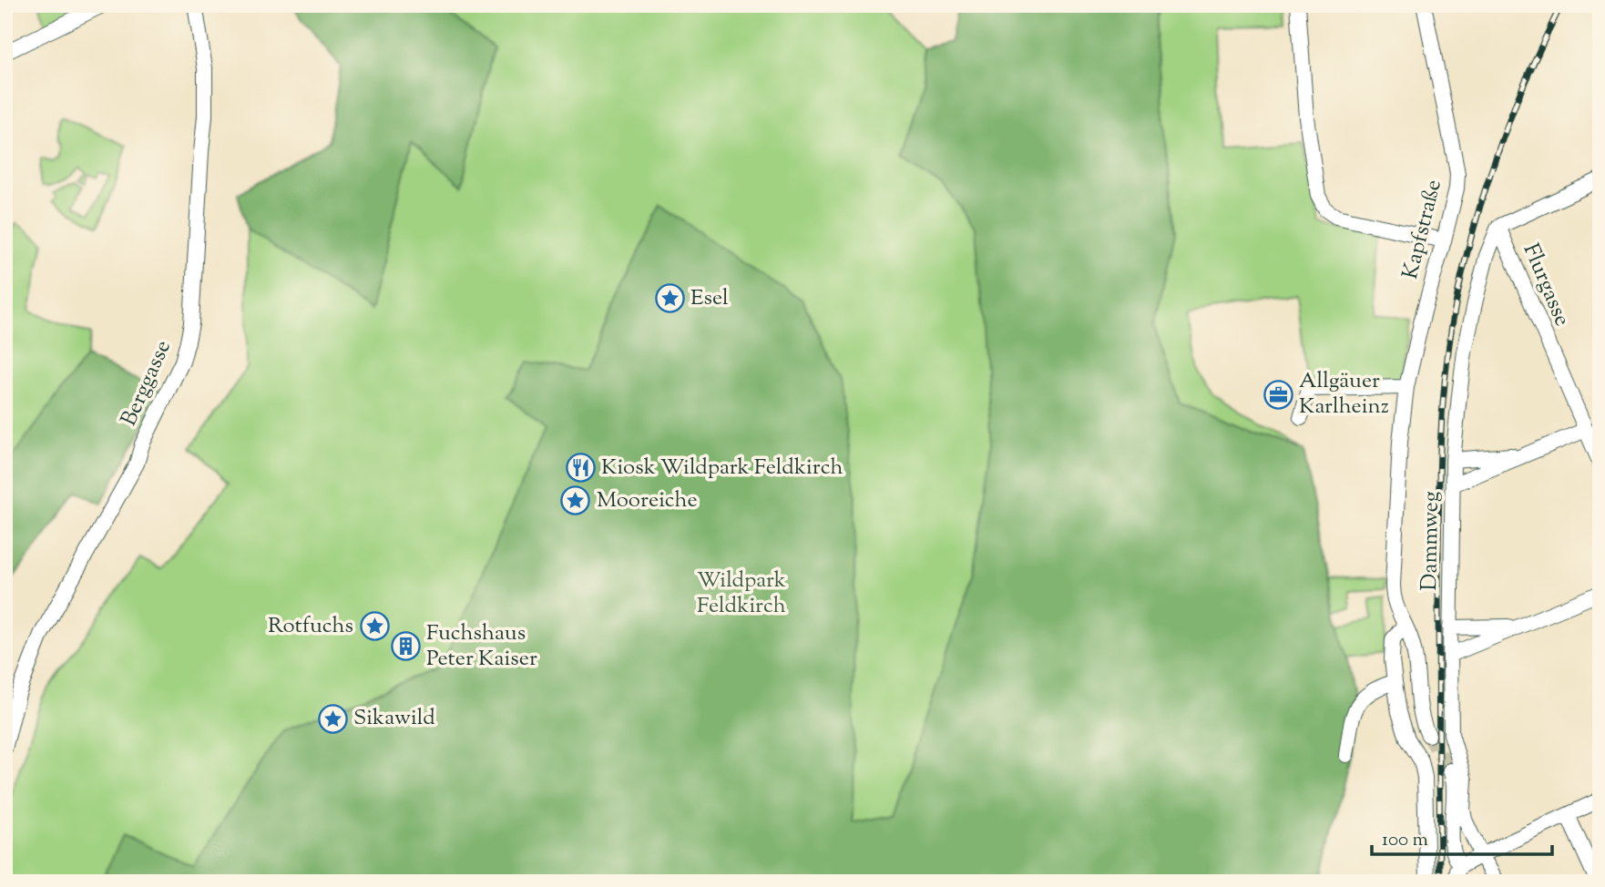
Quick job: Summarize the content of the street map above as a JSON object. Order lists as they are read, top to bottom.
{
  "streets": {
    "street": [
      "Kapfstraße",
      "Flurgasse",
      "Berggasse",
      "Dammweg"
    ]
  },
  "crossings": [
    ["Flurgasse", "Dammweg"]
  ],
  "parks": ["Wildpark Feldkirch"],
  "places": {
    "place": [
      "Esel",
      "Mooreiche",
      "Rotfuchs",
      "Sikawild"
    ],
    "office": ["Allgäuer Karlheinz"],
    "restaurant": ["Kiosk Wildpark Feldkirch"],
    "building": ["Fuchshaus Peter Kaiser"]
  },
  "scale_bar": "100 m"
}
